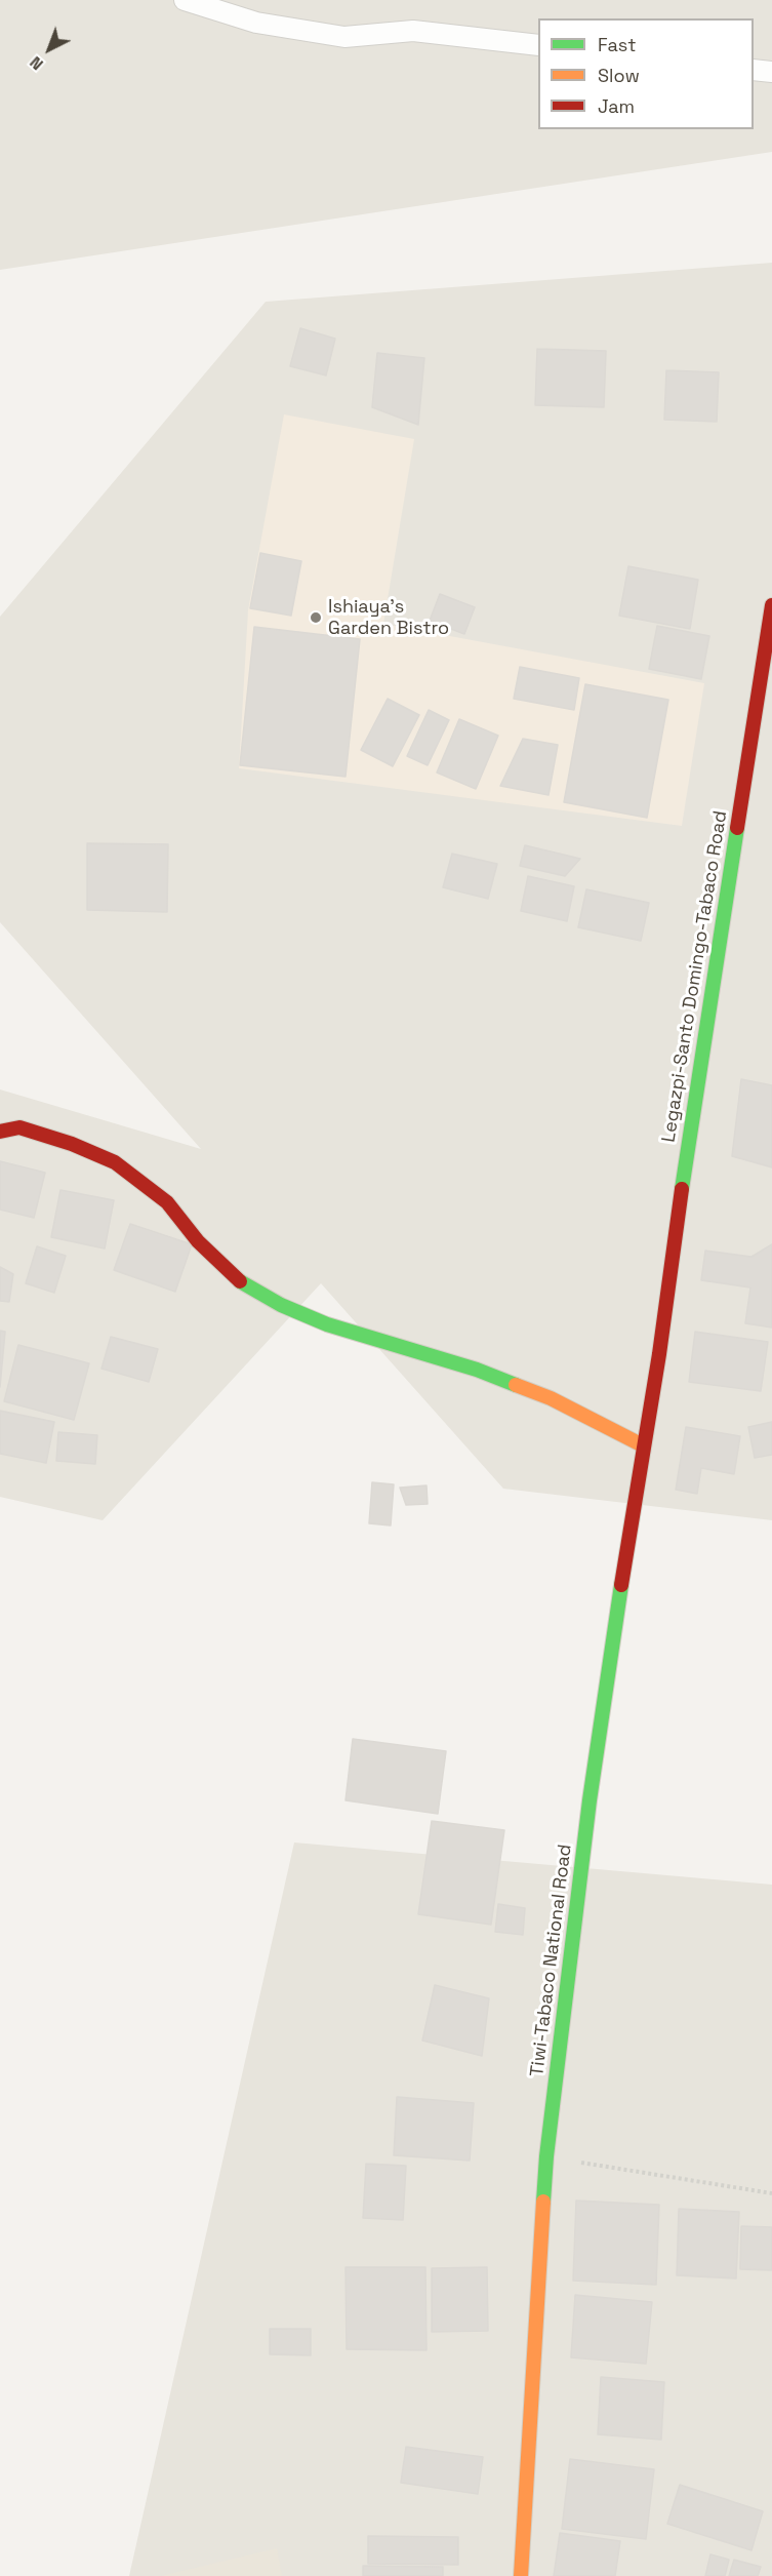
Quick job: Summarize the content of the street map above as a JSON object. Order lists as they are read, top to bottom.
{
  "streets": {
    "main road": ["Legazpi-Santo Domingo-Tabaco Road", "Tiwi-Tabaco National Road"]
  },
  "crossings": [
    ["Legazpi-Santo Domingo-Tabaco Road", "Tiwi-Tabaco National Road"]
  ],
  "places": ["Ishiaya's Garden Bistro"],
  "legend": ["Fast", "Slow", "Jam"],
  "north": "bottom left"
}
